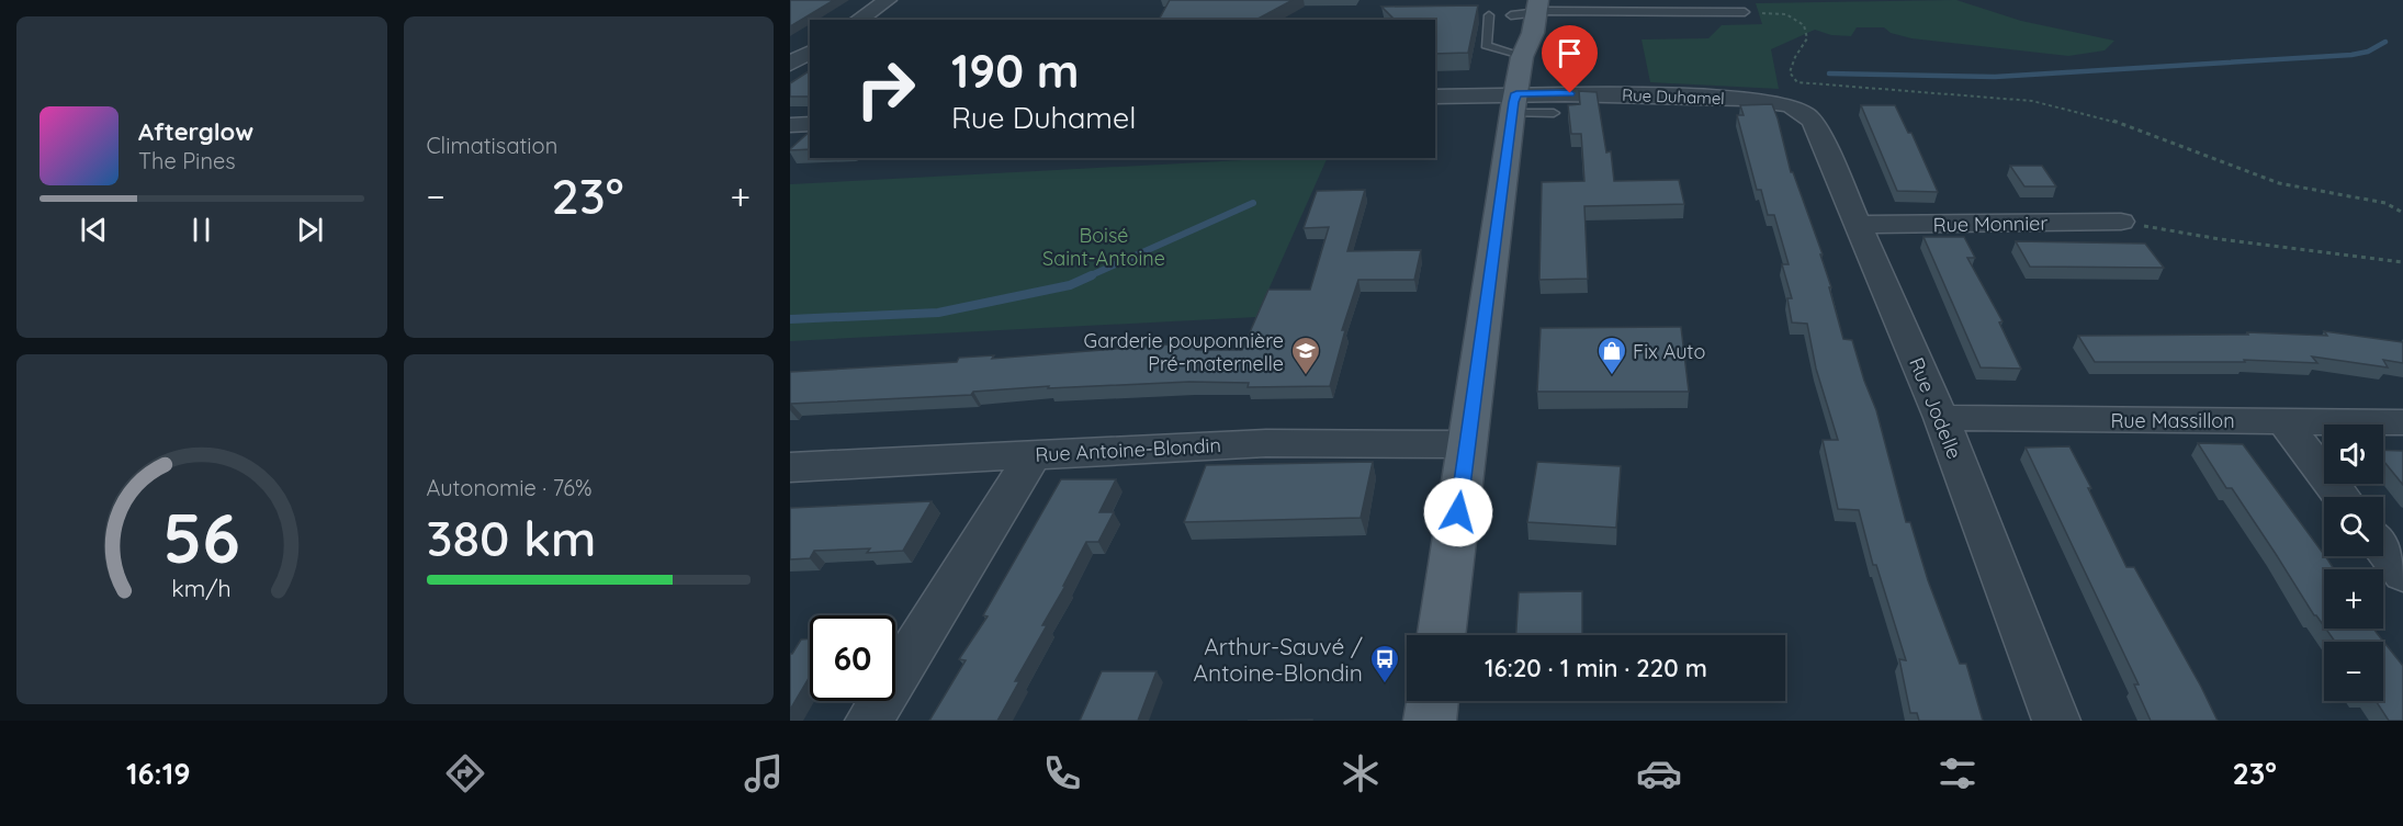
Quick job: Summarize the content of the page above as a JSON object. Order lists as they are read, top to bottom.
{
  "streets": {
    "street": [
      "Rue Duhamel",
      "Rue Monnier",
      "Rue Jodelle",
      "Rue Massillon",
      "Rue Antoine-Blondin"
    ]
  },
  "crossings": [
    ["Rue Duhamel", "Rue Jodelle"],
    ["Rue Monnier", "Rue Jodelle"],
    ["Rue Jodelle", "Rue Massillon"]
  ],
  "parks": ["Boisé Saint-Antoine"],
  "places": {
    "school or university": ["Garderie pouponnière Pré-maternelle"],
    "shop": ["Fix Auto"],
    "bus stop": ["Arthur-Sauvé / Antoine-Blondin"]
  },
  "page": {
    "tile": [
      "Climatisation",
      ["Autonomie · 76%", "380 km"]
    ],
    "turn": ["190 m", "Rue Duhamel"],
    "song": ["Afterglow", "The Pines"],
    "heat": ["−", "23°", "+"],
    "map_buttons": ["+", "−"],
    "limit": "60",
    "trip": "16:20 · 1 min · 220 m",
    "tabs": ["16:19", "23°"],
    "gauge": ["56", "km/h"]
  }
}
